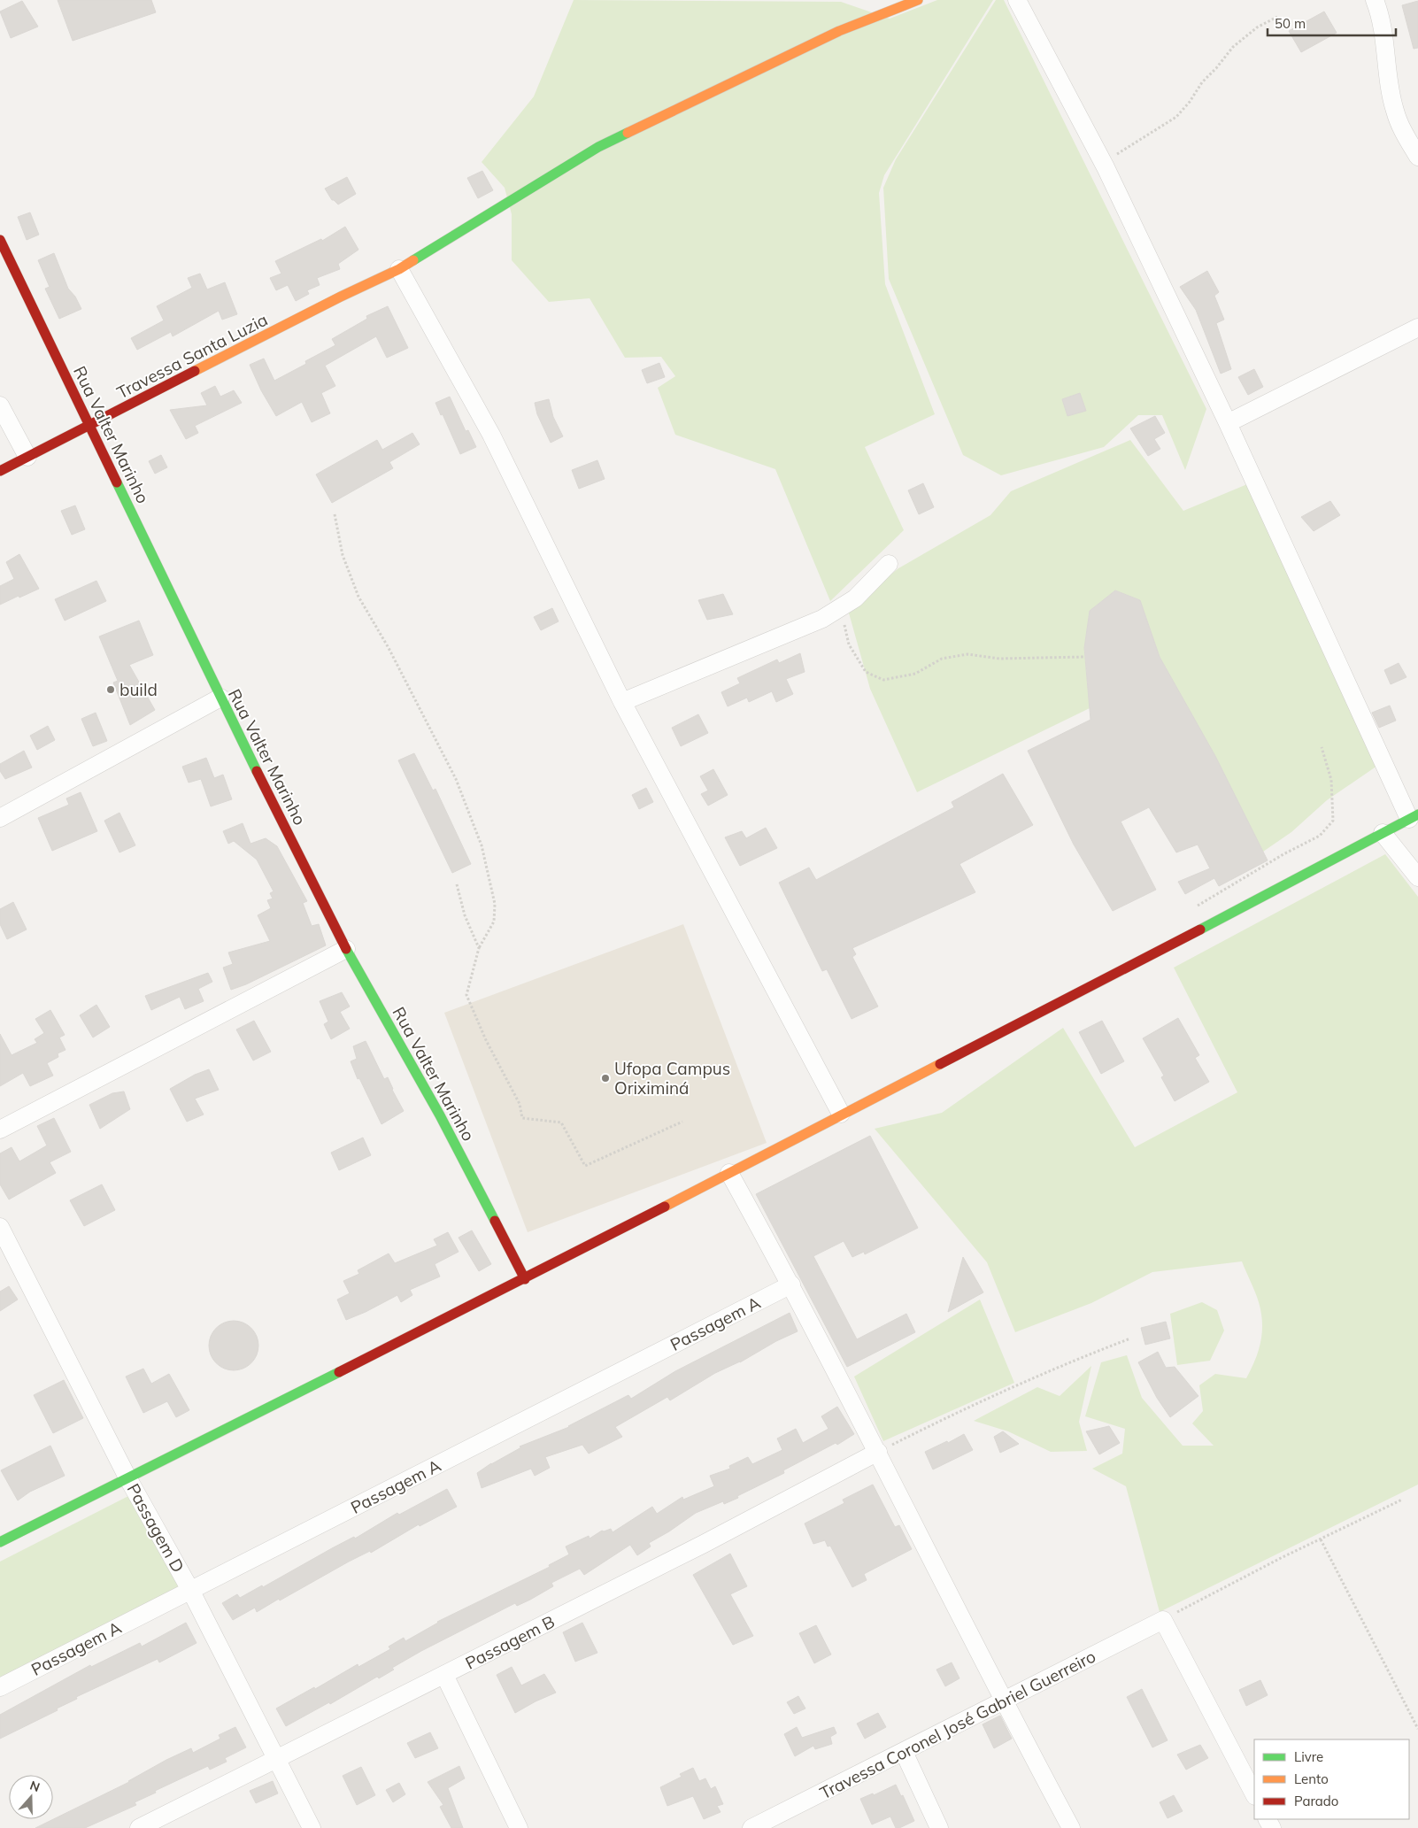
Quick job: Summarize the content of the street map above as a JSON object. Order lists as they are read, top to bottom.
{
  "streets": {
    "street": [
      "Travessa Santa Luzia",
      "Rua Valter Marinho",
      "Passagem A",
      "Passagem D",
      "Passagem B",
      "Travessa Coronel José Gabriel Guerreiro"
    ]
  },
  "crossings": [
    ["Travessa Santa Luzia", "Rua Valter Marinho"],
    ["Passagem A", "Passagem D"],
    ["Passagem D", "Passagem B"]
  ],
  "places": ["build", "Ufopa Campus Oriximiná"],
  "legend": ["Livre", "Lento", "Parado"],
  "scale_bar": "50 m",
  "north": "top"
}
